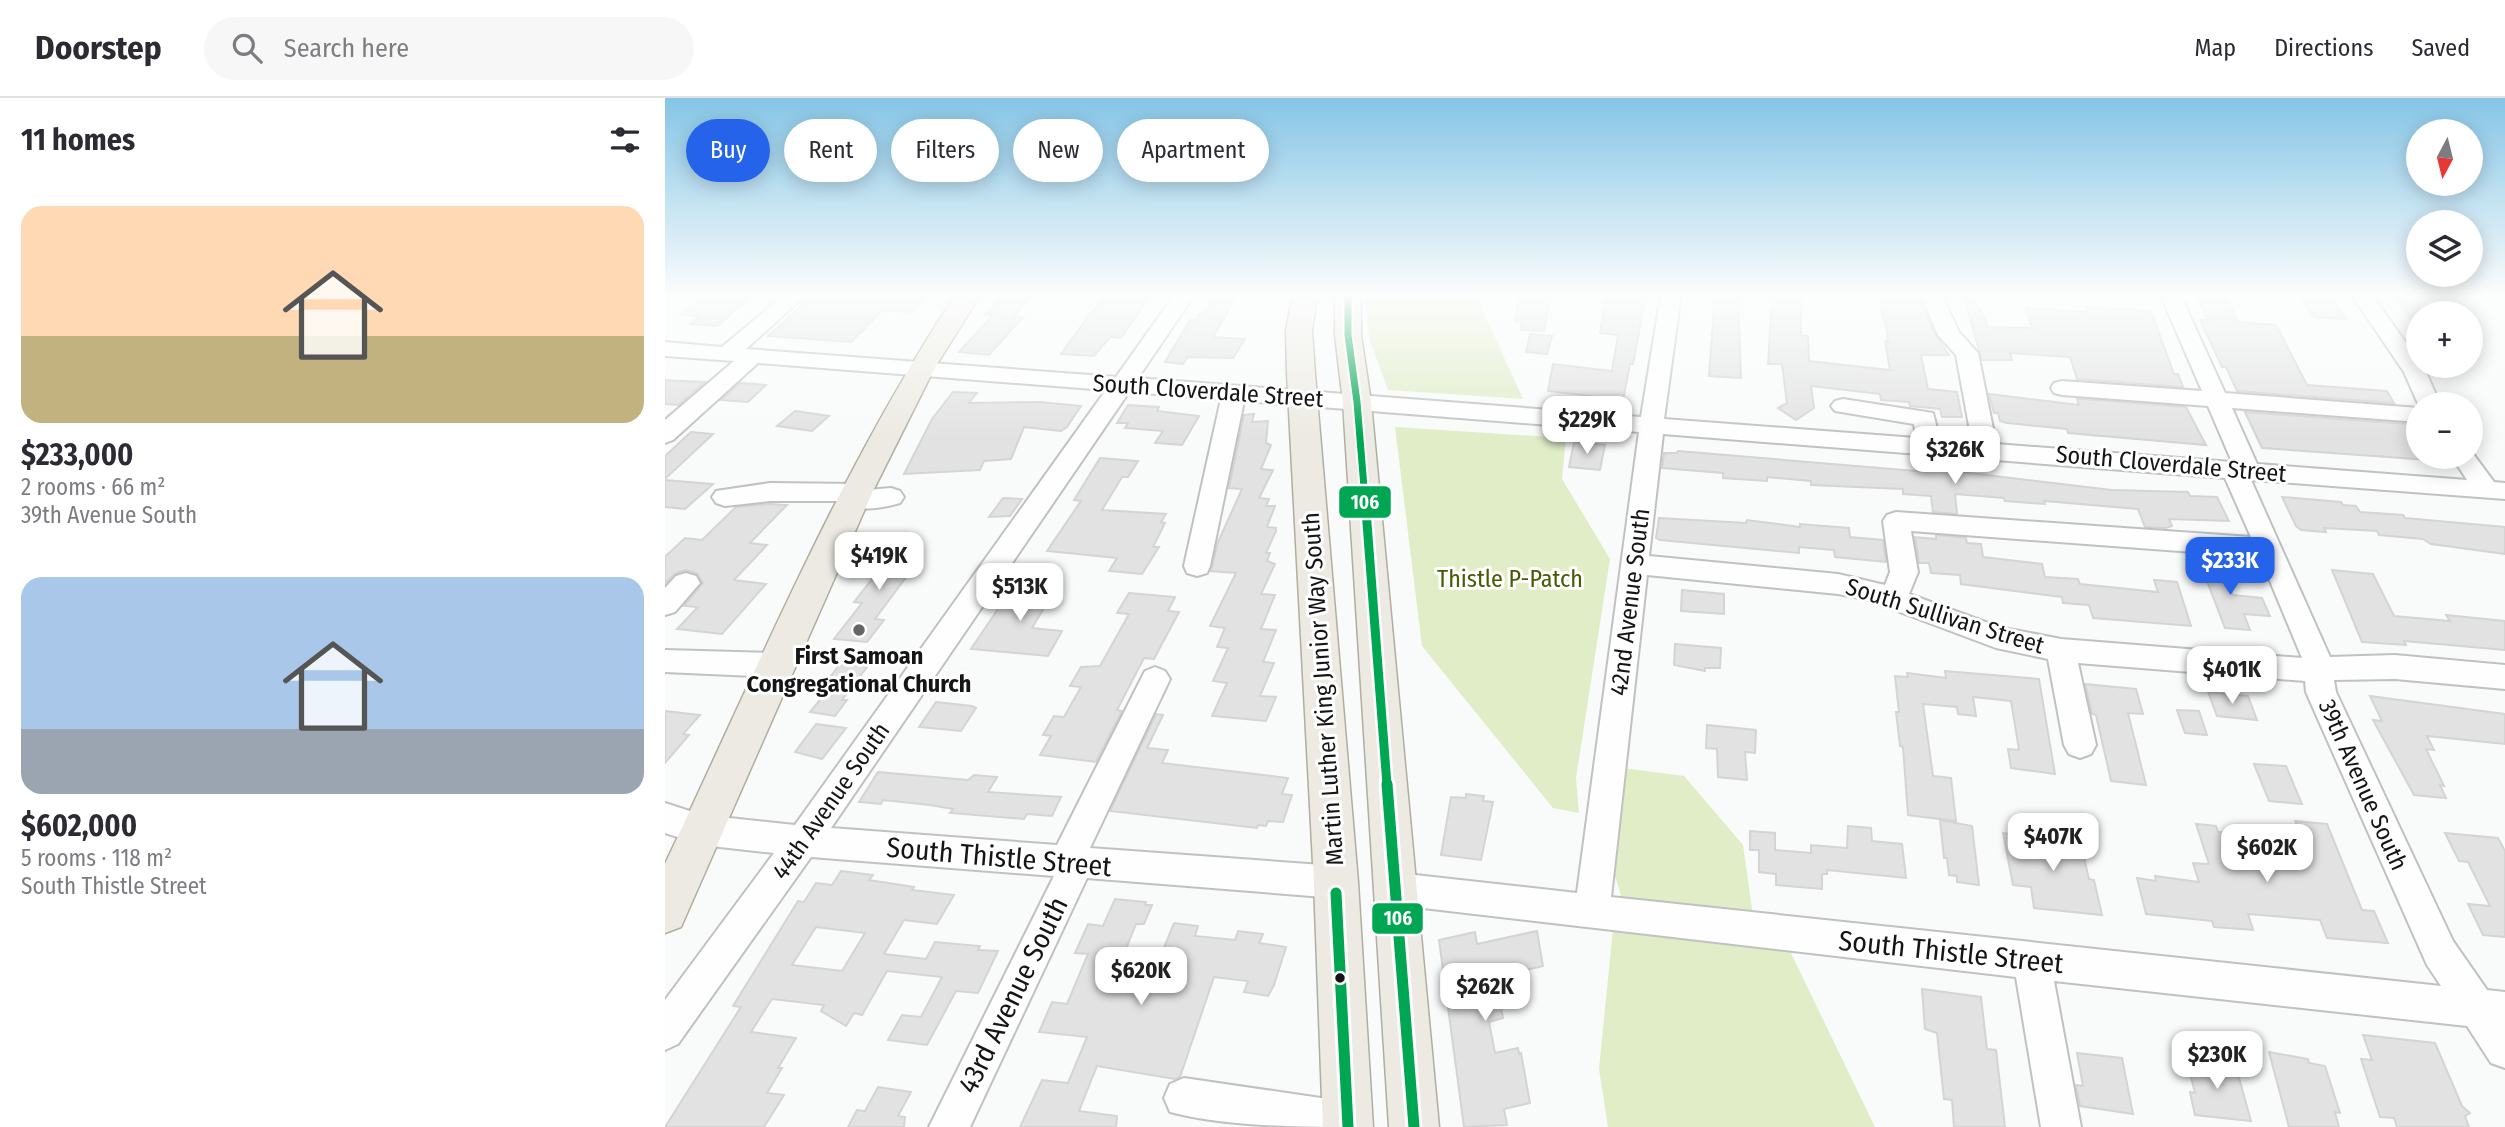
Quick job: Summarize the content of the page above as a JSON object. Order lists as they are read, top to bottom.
{
  "streets": {
    "main road": ["Martin Luther King Junior Way South"],
    "street": [
      "South Cloverdale Street",
      "42nd Avenue South",
      "South Sullivan Street",
      "39th Avenue South",
      "44th Avenue South",
      "South Thistle Street",
      "43rd Avenue South"
    ]
  },
  "crossings": [
    ["South Cloverdale Street", "42nd Avenue South"],
    ["South Cloverdale Street", "Martin Luther King Junior Way South"],
    ["South Cloverdale Street", "39th Avenue South"],
    ["South Cloverdale Street", "44th Avenue South"],
    ["42nd Avenue South", "South Sullivan Street"],
    ["42nd Avenue South", "South Thistle Street"],
    ["South Sullivan Street", "39th Avenue South"],
    ["Martin Luther King Junior Way South", "South Thistle Street"],
    ["39th Avenue South", "South Thistle Street"],
    ["44th Avenue South", "South Thistle Street"],
    ["South Thistle Street", "43rd Avenue South"]
  ],
  "parks": ["Thistle P-Patch"],
  "places": ["First Samoan Congregational Church"],
  "lines": ["transit line 106"],
  "north": "bottom",
  "page": {
    "header": "Doorstep",
    "search": "Search here",
    "nav": ["Map", "Directions", "Saved"],
    "heading": "11 homes",
    "map_buttons": ["+", "−"],
    "chip": [
      "Buy",
      "Rent",
      "Filters",
      "New",
      "Apartment"
    ],
    "list": [
      {
        "name": "$233,000",
        "note": "2 rooms · 66 m² · 39th Avenue South"
      },
      {
        "name": "$602,000",
        "note": "5 rooms · 118 m² · South Thistle Street"
      }
    ],
    "price": [
      "$229K",
      "$326K",
      "$419K",
      "$233K",
      "$513K",
      "$401K",
      "$407K",
      "$602K",
      "$620K",
      "$262K",
      "$230K"
    ]
  }
}
